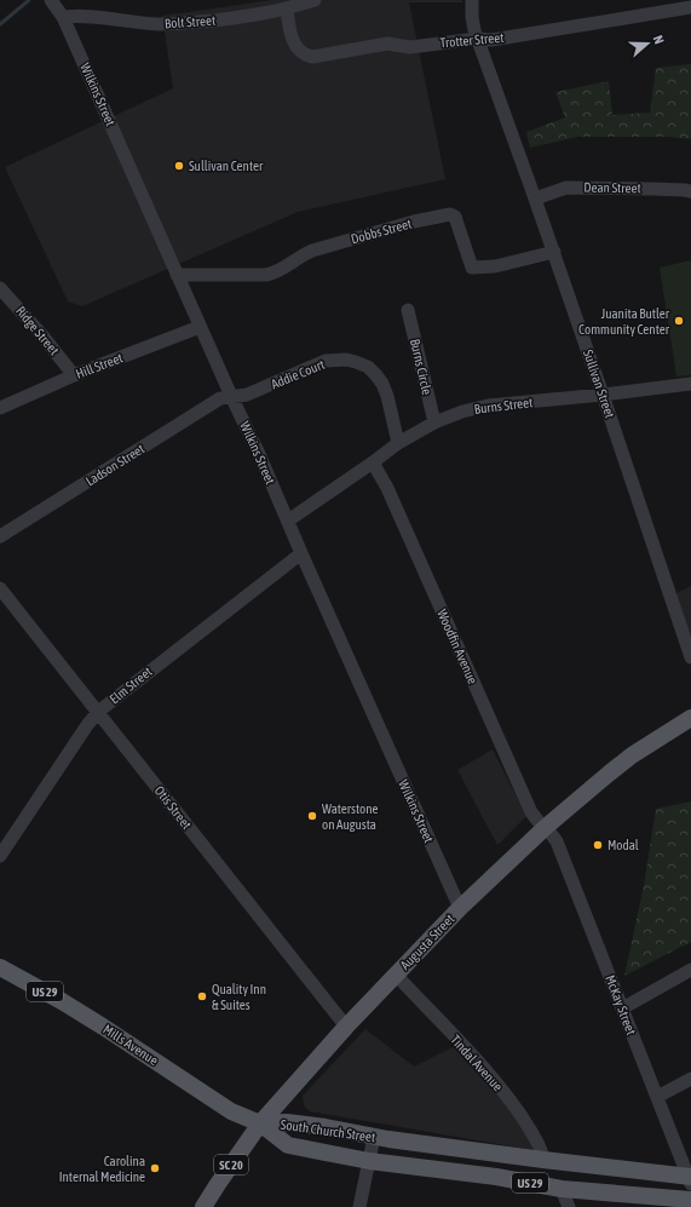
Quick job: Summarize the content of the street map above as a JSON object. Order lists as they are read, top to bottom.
{
  "streets": {
    "main road": [
      "Augusta Street",
      "US 29",
      "Mills Avenue",
      "South Church Street",
      "SC 20"
    ],
    "street": [
      "Bolt Street",
      "Trotter Street",
      "Wilkins Street",
      "Dean Street",
      "Dobbs Street",
      "Ridge Street",
      "Hill Street",
      "Burns Circle",
      "Addie Court",
      "Sullivan Street",
      "Burns Street",
      "Ladson Street",
      "Woodfin Avenue",
      "Elm Street",
      "Otis Street",
      "McKay Street",
      "Tindal Avenue"
    ]
  },
  "crossings": [
    ["Bolt Street", "Trotter Street"],
    ["Bolt Street", "Wilkins Street"],
    ["Trotter Street", "Sullivan Street"],
    ["Wilkins Street", "Dobbs Street"],
    ["Wilkins Street", "Hill Street"],
    ["Wilkins Street", "Addie Court"],
    ["Wilkins Street", "Burns Street"],
    ["Wilkins Street", "Ladson Street"],
    ["Wilkins Street", "Elm Street"],
    ["Wilkins Street", "Augusta Street"],
    ["Dean Street", "Sullivan Street"],
    ["Dobbs Street", "Sullivan Street"],
    ["Ridge Street", "Hill Street"],
    ["Burns Circle", "Burns Street"],
    ["Addie Court", "Burns Street"],
    ["Addie Court", "Ladson Street"],
    ["Sullivan Street", "Burns Street"],
    ["Burns Street", "Woodfin Avenue"],
    ["Woodfin Avenue", "Augusta Street"],
    ["Woodfin Avenue", "McKay Street"],
    ["Elm Street", "Otis Street"],
    ["Otis Street", "Augusta Street"],
    ["Augusta Street", "McKay Street"],
    ["Augusta Street", "Mills Avenue"],
    ["Augusta Street", "Tindal Avenue"],
    ["Augusta Street", "South Church Street"],
    ["McKay Street", "South Church Street"],
    ["Mills Avenue", "South Church Street"],
    ["Tindal Avenue", "South Church Street"]
  ],
  "places": [
    "Sullivan Center",
    "Juanita Butler Community Center",
    "Waterstone on Augusta",
    "Modal",
    "Quality Inn & Suites",
    "Carolina Internal Medicine"
  ],
  "north": "right"
}
